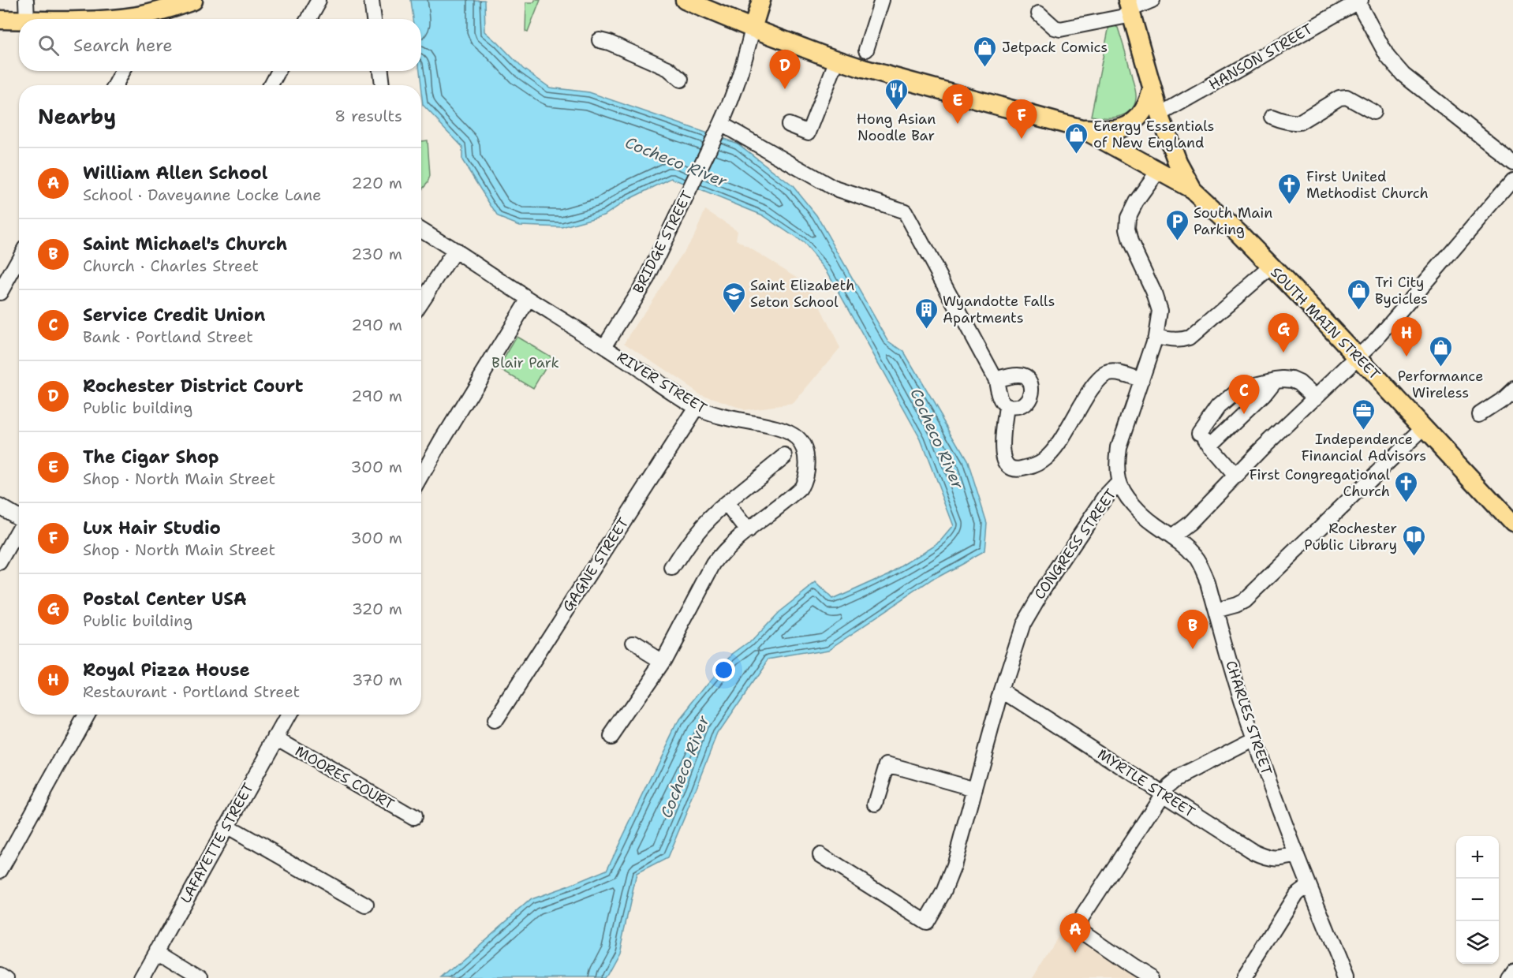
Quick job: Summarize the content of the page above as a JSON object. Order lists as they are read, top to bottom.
{
  "streets": {
    "main road": ["SOUTH MAIN STREET"],
    "street": [
      "HANSON STREET",
      "BRIDGE STREET",
      "RIVER STREET",
      "CONGRESS STREET",
      "GAGNE STREET",
      "CHARLES STREET",
      "MOORES COURT",
      "MYRTLE STREET",
      "LAFAYETTE STREET"
    ]
  },
  "crossings": [
    ["BRIDGE STREET", "RIVER STREET"],
    ["RIVER STREET", "GAGNE STREET"],
    ["CONGRESS STREET", "CHARLES STREET"],
    ["CONGRESS STREET", "MYRTLE STREET"],
    ["CHARLES STREET", "MYRTLE STREET"],
    ["MOORES COURT", "LAFAYETTE STREET"]
  ],
  "water": ["Cocheco River"],
  "parks": ["Blair Park"],
  "places": {
    "shop": [
      "Jetpack Comics",
      "Energy Essentials of New England",
      "Tri City Bycicles",
      "Performance Wireless"
    ],
    "restaurant": ["Hong Asian Noodle Bar"],
    "church": ["First United Methodist Church", "First Congregational Church"],
    "parking": ["South Main Parking"],
    "school or university": ["Saint Elizabeth Seton School"],
    "building": ["Wyandotte Falls Apartments"],
    "office": ["Independence Financial Advisors"],
    "library": ["Rochester Public Library"]
  },
  "page": {
    "search": "Search here",
    "pins": [
      "D",
      "E",
      "F",
      "G",
      "H",
      "C",
      "B",
      "A"
    ],
    "heading": ["Nearby", "8 results"],
    "list": [
      {
        "mark": "A",
        "name": "William Allen School",
        "note": "School · Daveyanne Locke Lane",
        "value": "220 m"
      },
      {
        "mark": "B",
        "name": "Saint Michael's Church",
        "note": "Church · Charles Street",
        "value": "230 m"
      },
      {
        "mark": "C",
        "name": "Service Credit Union",
        "note": "Bank · Portland Street",
        "value": "290 m"
      },
      {
        "mark": "D",
        "name": "Rochester District Court",
        "note": "Public building",
        "value": "290 m"
      },
      {
        "mark": "E",
        "name": "The Cigar Shop",
        "note": "Shop · North Main Street",
        "value": "300 m"
      },
      {
        "mark": "F",
        "name": "Lux Hair Studio",
        "note": "Shop · North Main Street",
        "value": "300 m"
      },
      {
        "mark": "G",
        "name": "Postal Center USA",
        "note": "Public building",
        "value": "320 m"
      },
      {
        "mark": "H",
        "name": "Royal Pizza House",
        "note": "Restaurant · Portland Street",
        "value": "370 m"
      }
    ],
    "map_buttons": ["+", "−"]
  }
}
